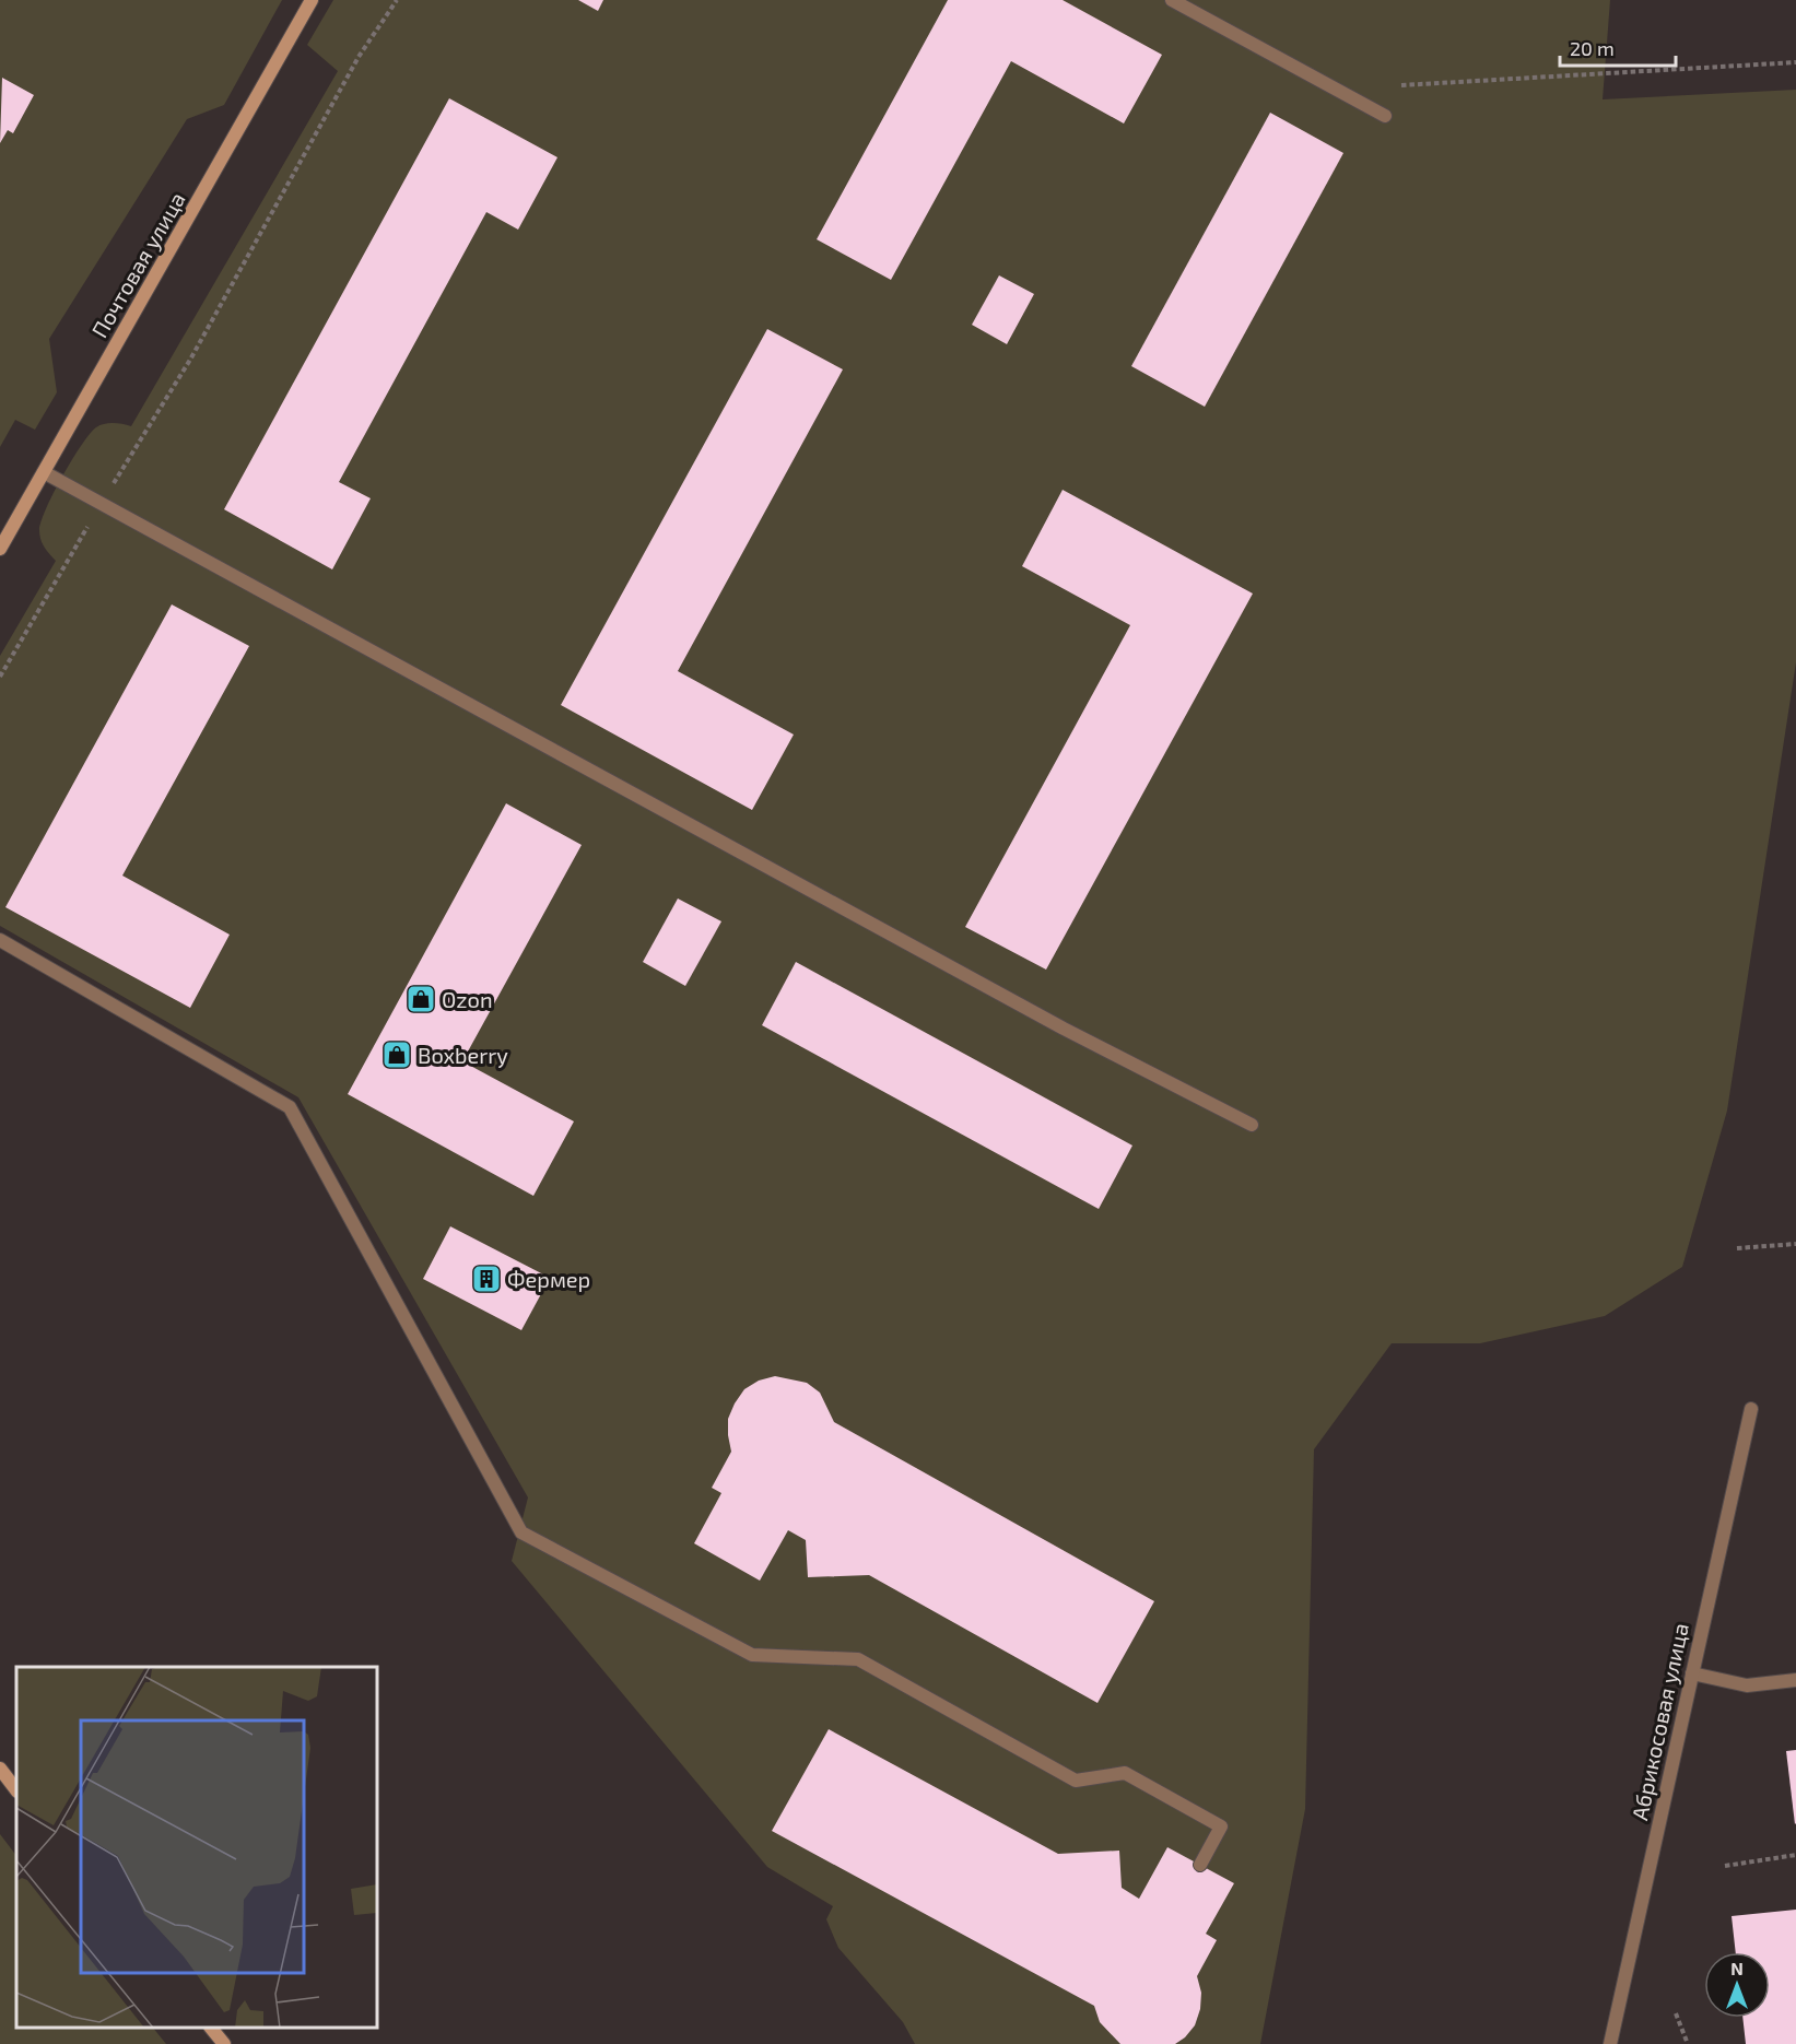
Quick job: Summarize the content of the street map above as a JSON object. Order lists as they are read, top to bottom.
{
  "streets": {
    "street": ["Почтовая улица", "Абрикосовая улица"]
  },
  "places": {
    "shop": ["Ozon", "Boxberry"],
    "building": ["Фермер"]
  },
  "scale_bar": "20 m",
  "north": "top"
}
